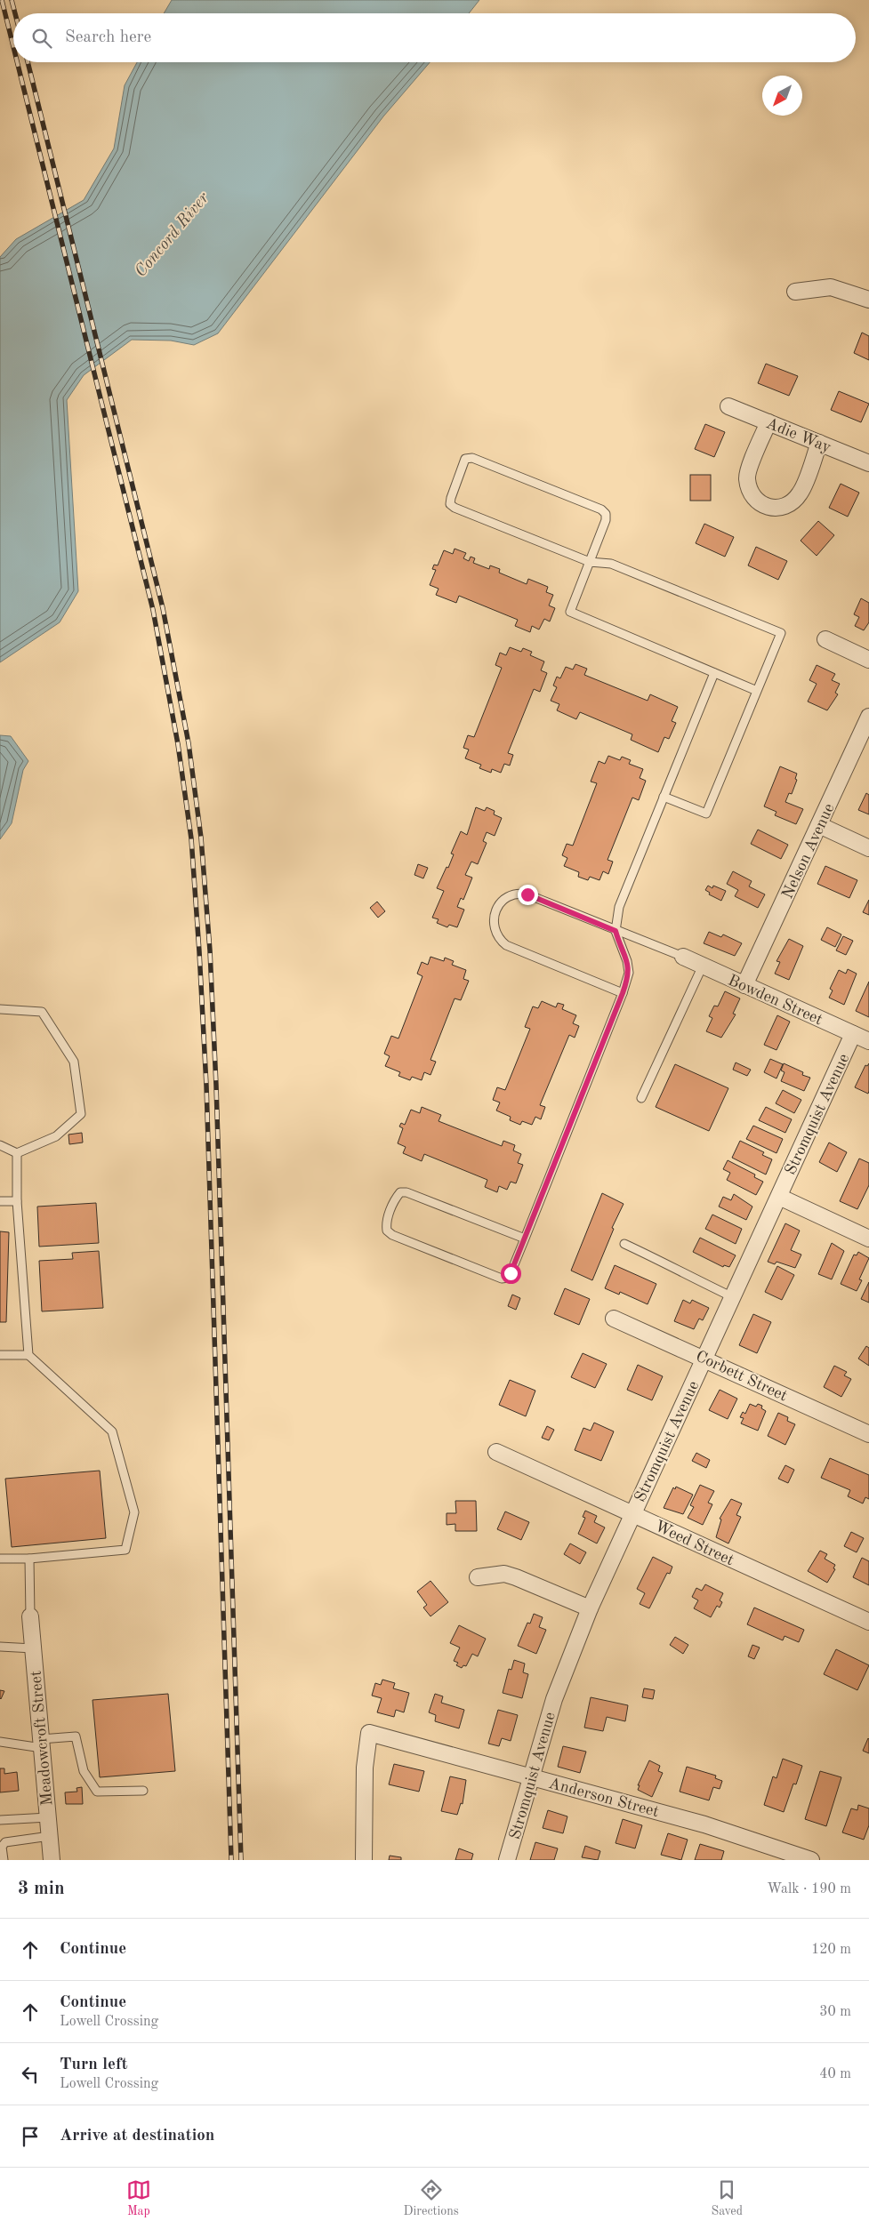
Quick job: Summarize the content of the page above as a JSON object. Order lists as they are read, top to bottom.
{
  "streets": {
    "street": [
      "Adie Way",
      "Nelson Avenue",
      "Bowden Street",
      "Stromquist Avenue",
      "Corbett Street",
      "Weed Street",
      "Meadowcroft Street",
      "Anderson Street"
    ]
  },
  "crossings": [
    ["Nelson Avenue", "Bowden Street"],
    ["Bowden Street", "Stromquist Avenue"],
    ["Stromquist Avenue", "Corbett Street"],
    ["Stromquist Avenue", "Weed Street"],
    ["Stromquist Avenue", "Anderson Street"]
  ],
  "water": ["Concord River"],
  "north": "bottom left",
  "page": {
    "search": "Search here",
    "heading": ["3 min", "Walk · 190 m"],
    "list": [
      ["Continue", "120 m"],
      ["Continue", "Lowell Crossing", "30 m"],
      ["Turn left", "Lowell Crossing", "40 m"],
      "Arrive at destination"
    ],
    "nav": ["Map", "Directions", "Saved"]
  }
}
